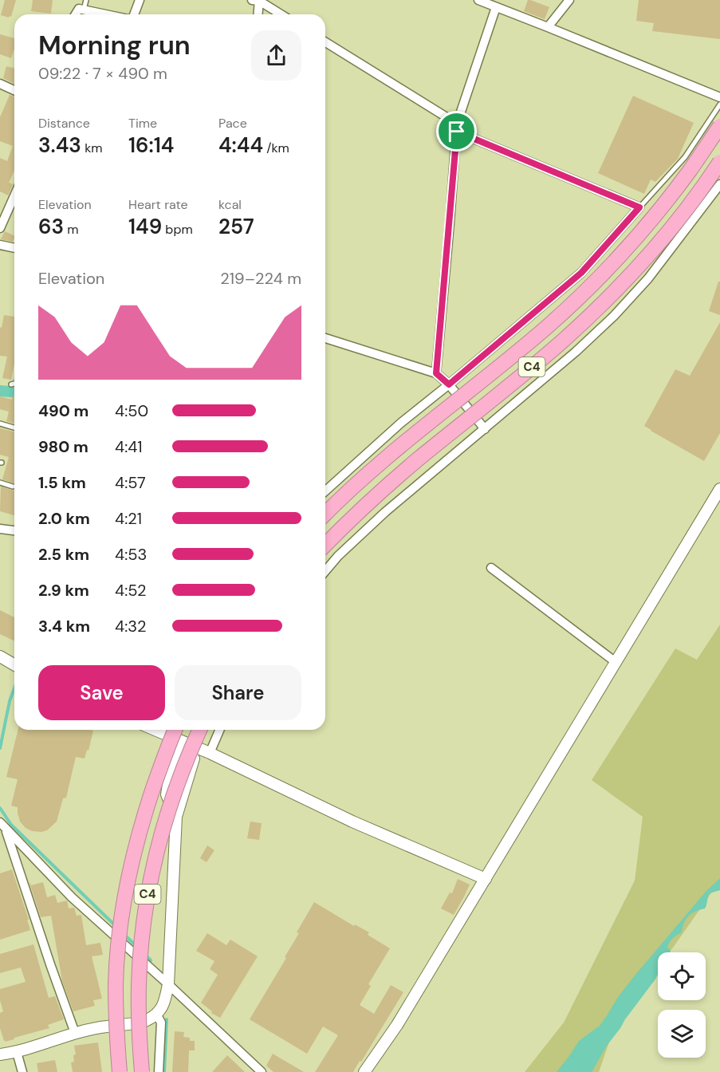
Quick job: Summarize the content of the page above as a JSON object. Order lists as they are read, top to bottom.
{
  "streets": {
    "highway": ["C4"]
  },
  "page": {
    "heading": ["Morning run", "09:22 · 7 × 490 m"],
    "stats": [
      ["Distance", "3.43 km"],
      ["Time", "16:14"],
      ["Pace", "4:44 /km"],
      ["Elevation", "63 m"],
      ["Heart rate", "149 bpm"],
      ["kcal", "257"]
    ],
    "chart": ["Elevation", "219–224 m"],
    "list": [
      {
        "name": "490 m",
        "note": "4:50"
      },
      {
        "name": "980 m",
        "note": "4:41"
      },
      {
        "name": "1.5 km",
        "note": "4:57"
      },
      {
        "name": "2.0 km",
        "note": "4:21"
      },
      {
        "name": "2.5 km",
        "note": "4:53"
      },
      {
        "name": "2.9 km",
        "note": "4:52"
      },
      {
        "name": "3.4 km",
        "note": "4:32"
      }
    ],
    "buttons": ["Save", "Share"]
  }
}
